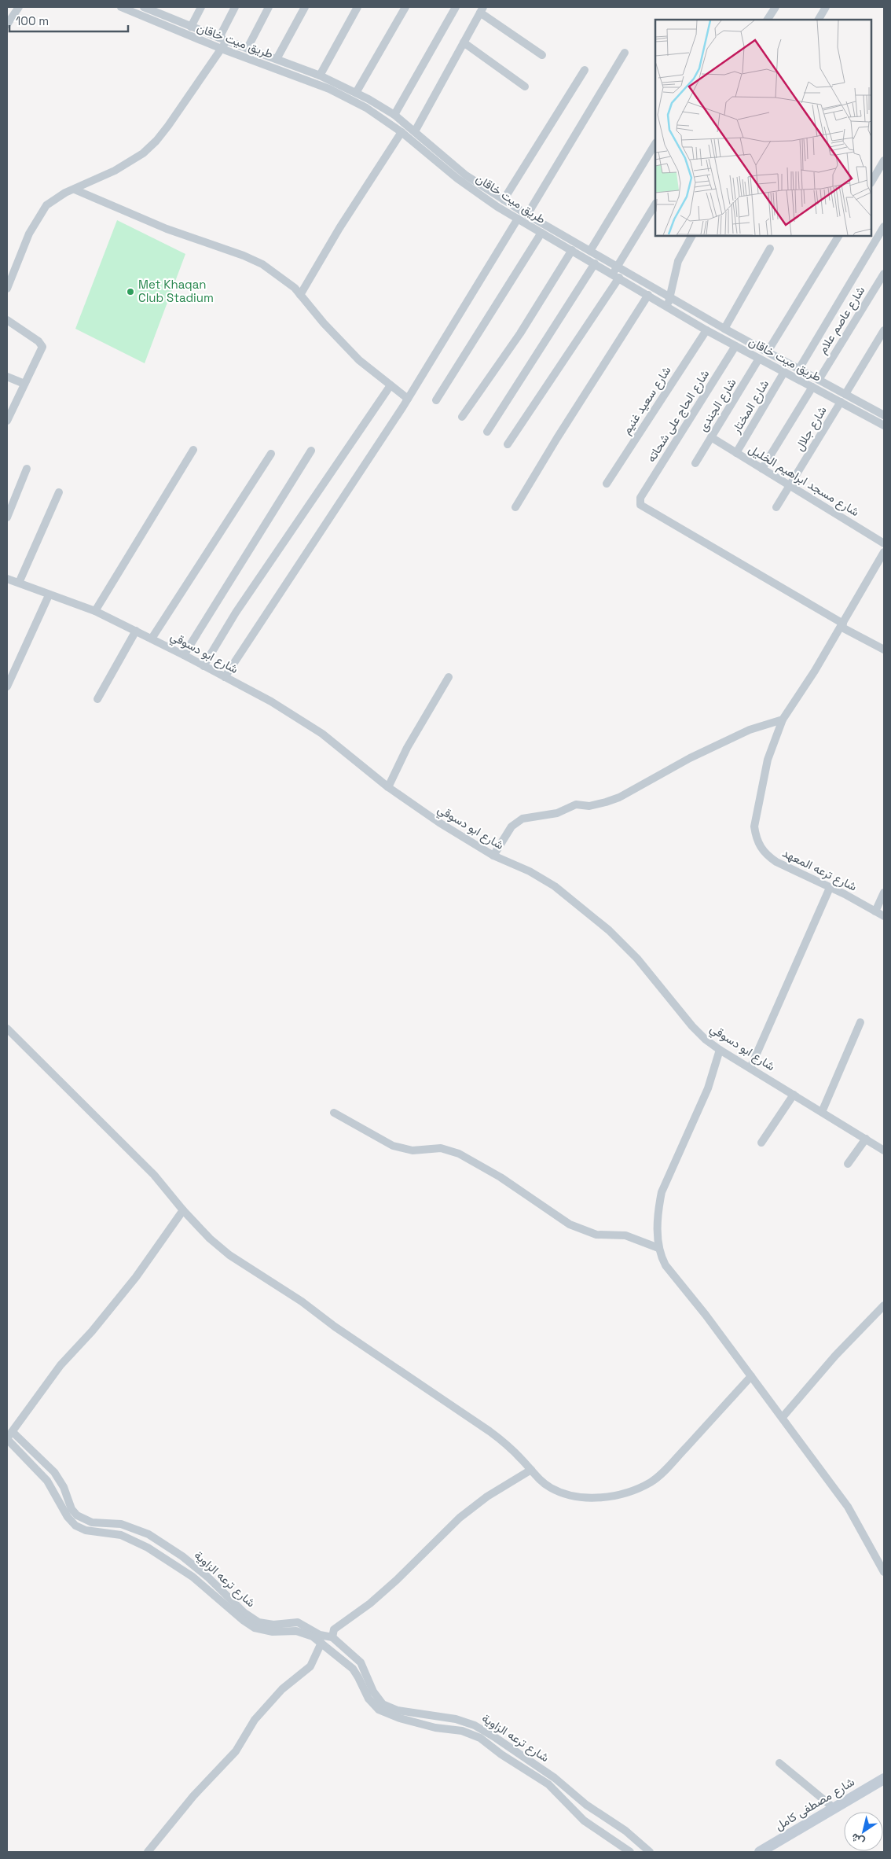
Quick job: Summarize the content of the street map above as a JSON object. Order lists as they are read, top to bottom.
{
  "streets": {
    "main road": ["شارع مصطفى كامل"],
    "street": [
      "طريق ميت خاقان",
      "شارع عاصم علام",
      "شارع سعيد غنيم",
      "شارع الجندى",
      "شارع المختار",
      "شارع الحاج على شحاته",
      "شارع جلال",
      "شارع مسجد ابراهيم الخليل",
      "شارع ابو دسوقي",
      "شارع ترعه المعهد",
      "شارع ترعه الزاوية"
    ]
  },
  "crossings": [
    ["طريق ميت خاقان", "شارع عاصم علام"],
    ["طريق ميت خاقان", "شارع سعيد غنيم"],
    ["طريق ميت خاقان", "شارع الجندى"],
    ["طريق ميت خاقان", "شارع المختار"],
    ["طريق ميت خاقان", "شارع الحاج على شحاته"],
    ["طريق ميت خاقان", "شارع جلال"],
    ["شارع الجندى", "شارع مسجد ابراهيم الخليل"],
    ["شارع المختار", "شارع مسجد ابراهيم الخليل"],
    ["شارع الحاج على شحاته", "شارع ترعه المعهد"],
    ["شارع جلال", "شارع مسجد ابراهيم الخليل"]
  ],
  "places": ["Met Khaqan Club Stadium"],
  "scale_bar": "100 m",
  "north": "bottom left"
}
